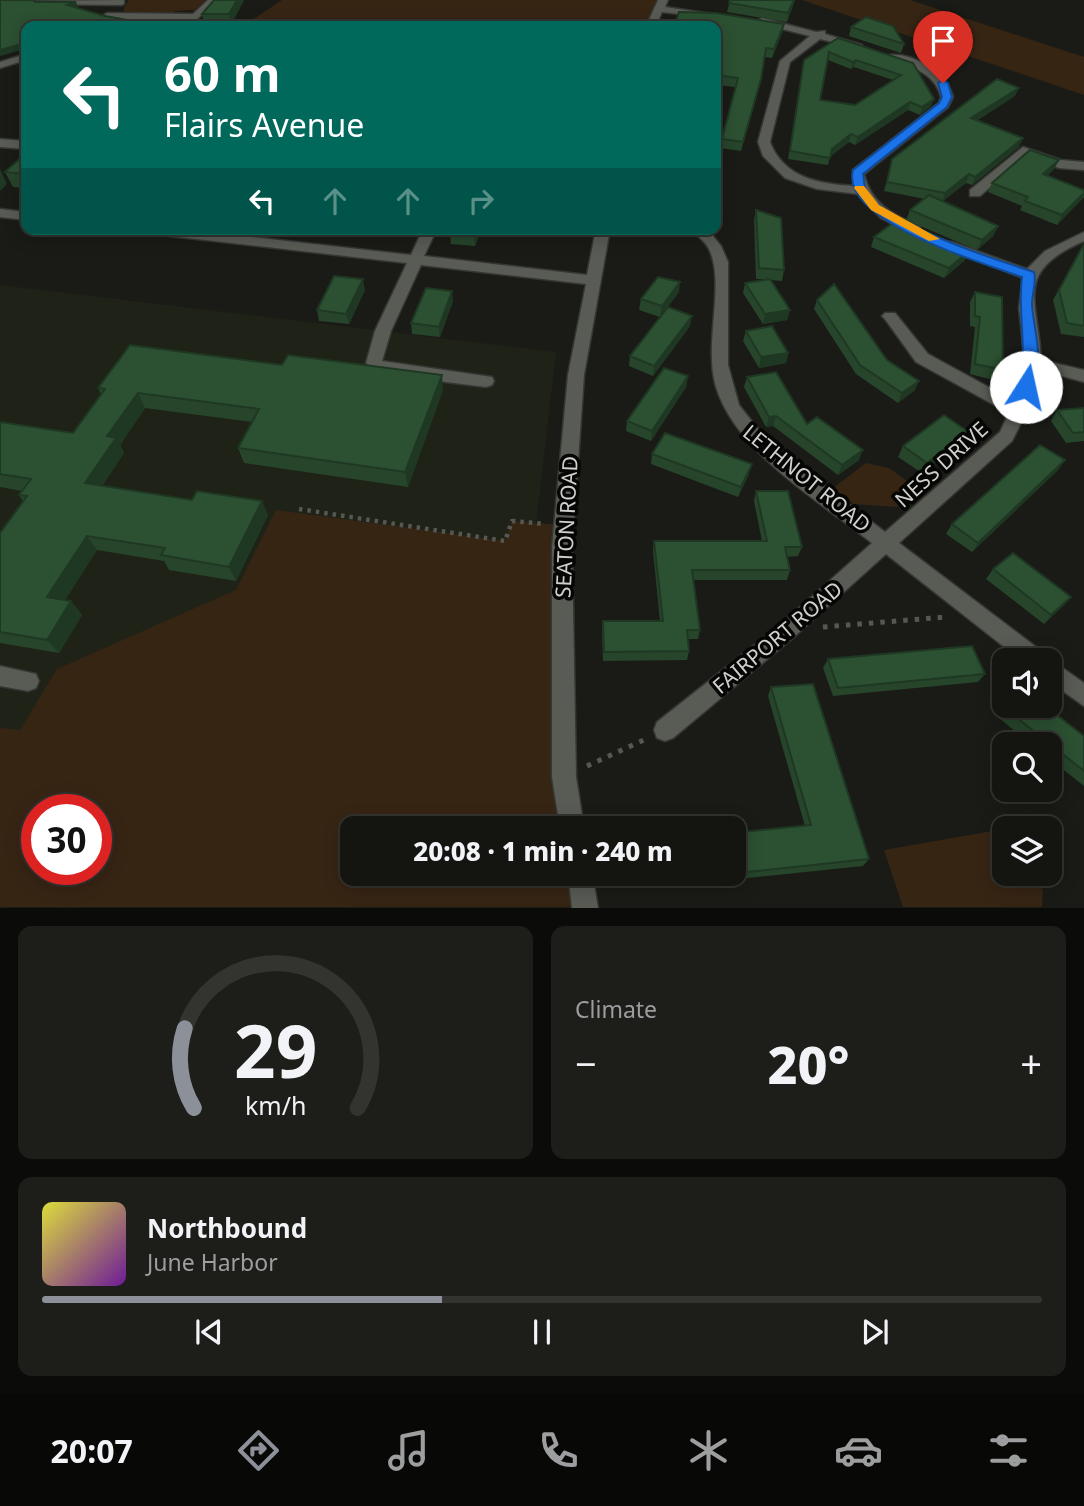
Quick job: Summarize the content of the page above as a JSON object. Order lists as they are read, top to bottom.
{
  "streets": {
    "street": [
      "NESS DRIVE",
      "LETHNOT ROAD",
      "SEATON ROAD",
      "FAIRPORT ROAD"
    ]
  },
  "crossings": [
    ["NESS DRIVE", "LETHNOT ROAD"],
    ["NESS DRIVE", "FAIRPORT ROAD"],
    ["LETHNOT ROAD", "FAIRPORT ROAD"]
  ],
  "page": {
    "turn": ["60 m", "Flairs Avenue"],
    "limit": "30",
    "trip": "20:08 · 1 min · 240 m",
    "tile": "Climate",
    "heat": ["−", "20°", "+"],
    "song": ["Northbound", "June Harbor"],
    "tabs": "20:07",
    "gauge": ["29", "km/h"]
  }
}
